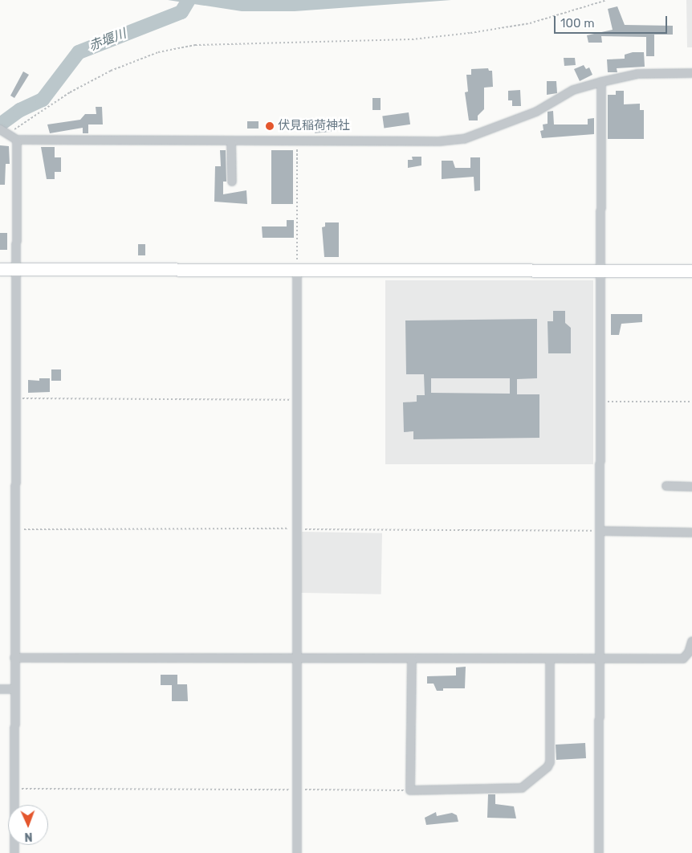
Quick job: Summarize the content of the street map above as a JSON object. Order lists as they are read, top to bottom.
{
  "water": ["赤堰川"],
  "places": ["伏見稲荷神社"],
  "scale_bar": "100 m",
  "north": "bottom"
}
